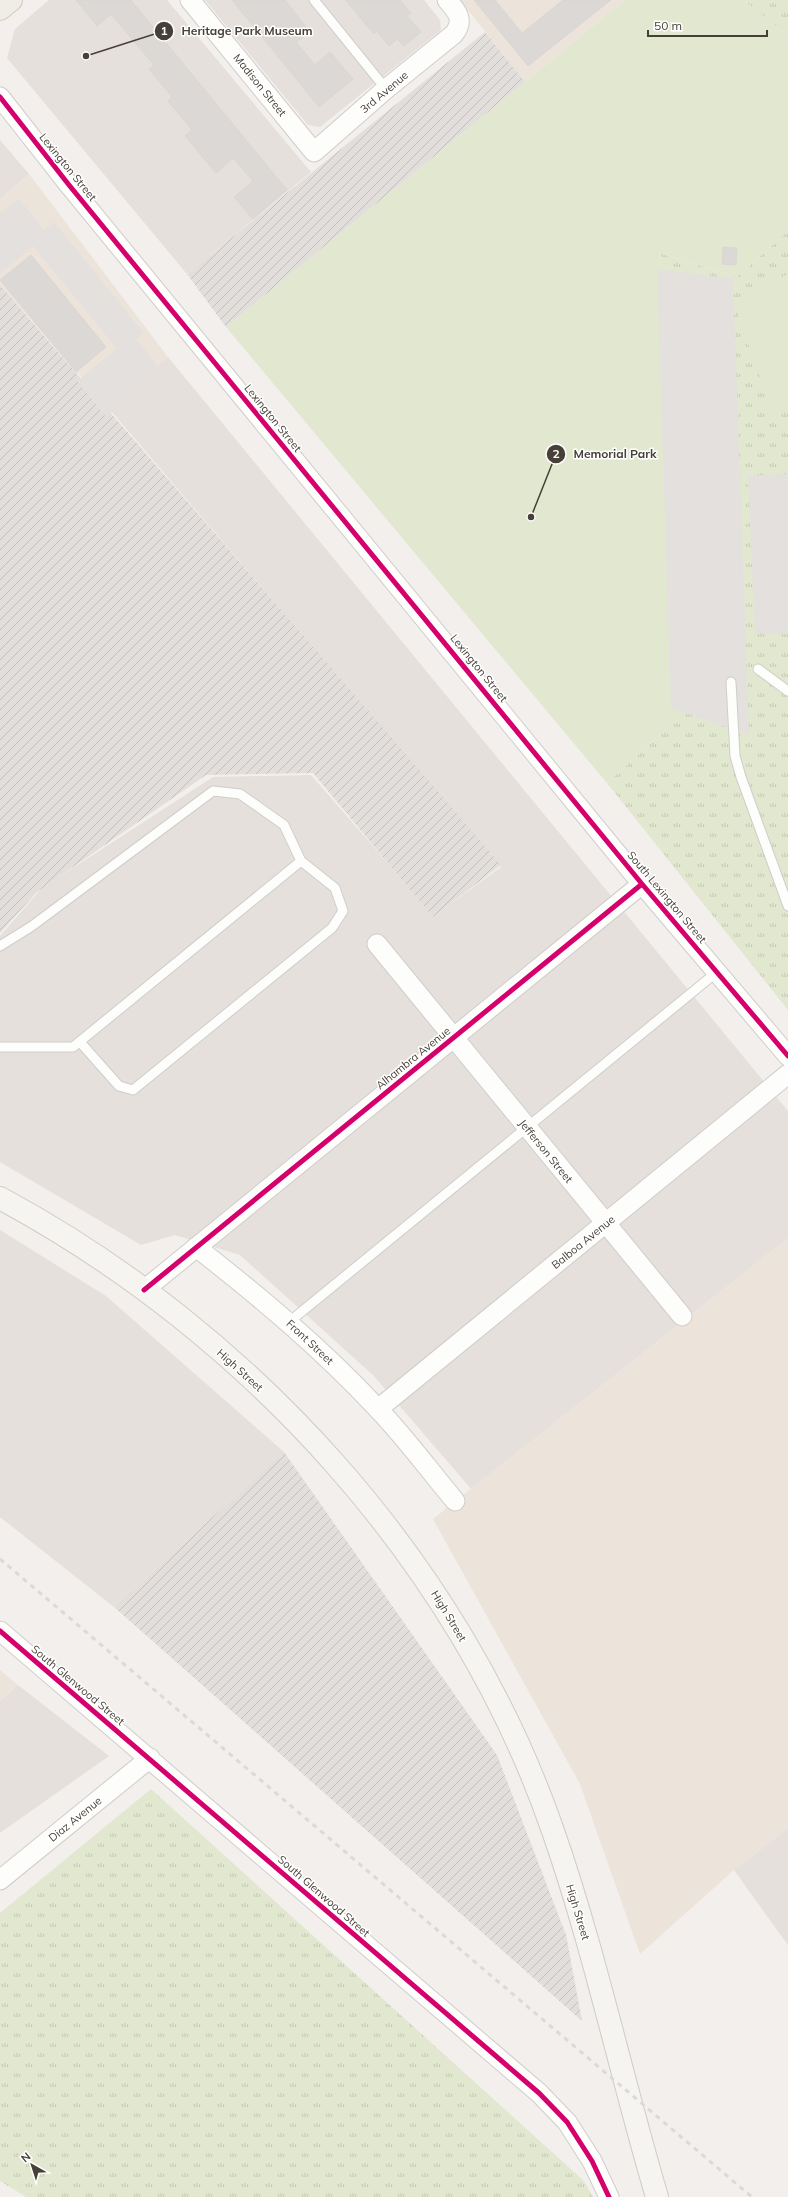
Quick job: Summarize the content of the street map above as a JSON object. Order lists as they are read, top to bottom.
{
  "streets": {
    "main road": ["High Street"],
    "street": [
      "Madison Street",
      "3rd Avenue",
      "Lexington Street",
      "South Lexington Street",
      "Alhambra Avenue",
      "Jefferson Street",
      "Balboa Avenue",
      "Front Street",
      "South Glenwood Street",
      "Diaz Avenue"
    ]
  },
  "crossings": [
    ["Madison Street", "3rd Avenue"],
    ["Lexington Street", "South Lexington Street"],
    ["South Lexington Street", "Alhambra Avenue"],
    ["Alhambra Avenue", "Jefferson Street"],
    ["Alhambra Avenue", "Front Street"],
    ["Jefferson Street", "Balboa Avenue"],
    ["Balboa Avenue", "Front Street"],
    ["South Glenwood Street", "Diaz Avenue"]
  ],
  "places": ["Heritage Park Museum", "Memorial Park"],
  "scale_bar": "50 m",
  "north": "top left"
}
